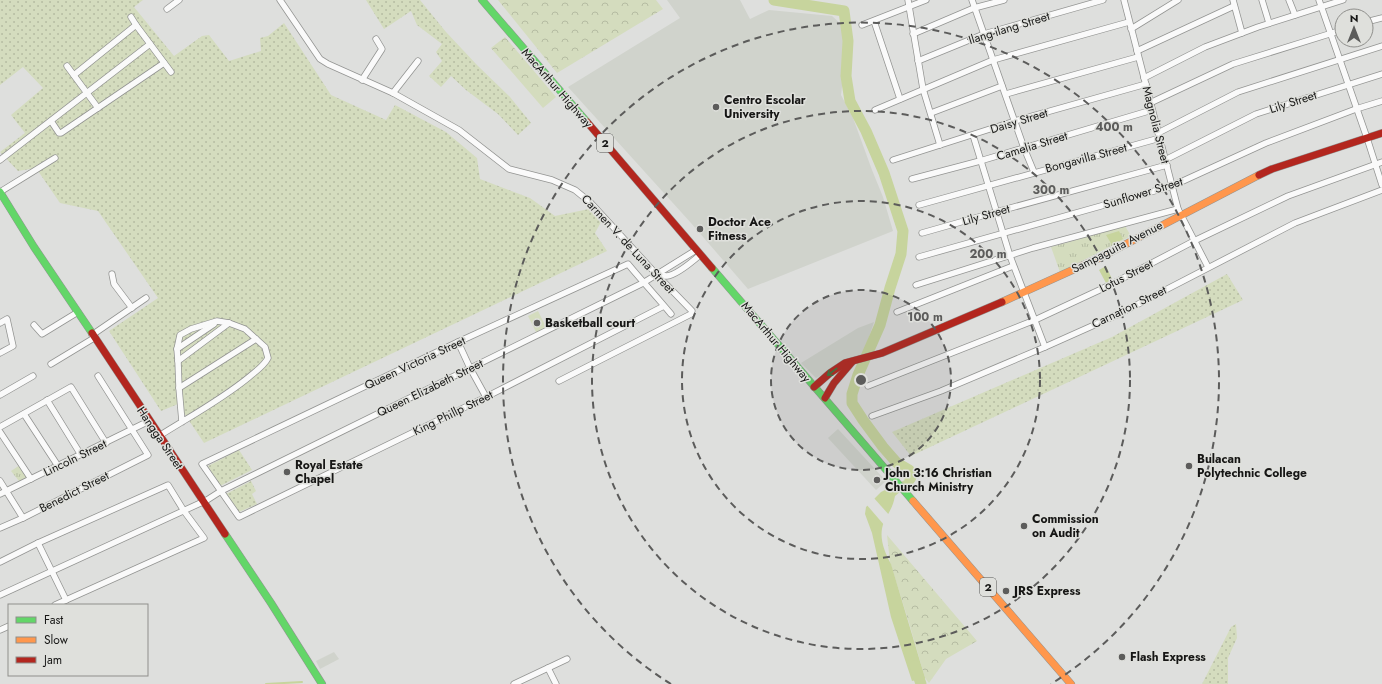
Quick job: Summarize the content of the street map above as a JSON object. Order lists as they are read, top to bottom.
{
  "streets": {
    "main road": [
      "MacArthur Highway",
      "2",
      "Sampaguita Avenue",
      "Hangga Street"
    ],
    "street": [
      "Ilang-ilang Street",
      "Lily Street",
      "Daisy Street",
      "Magnolia Street",
      "Camelia Street",
      "Bongavilla Street",
      "Sunflower Street",
      "Carmen V. de Luna Street",
      "Lotus Street",
      "Carnation Street",
      "Queen Victoria Street",
      "Queen Elizabeth Street",
      "King Phillp Street",
      "Lincoln Street",
      "Benedict Street"
    ]
  },
  "crossings": [
    ["MacArthur Highway", "Sampaguita Avenue"],
    ["MacArthur Highway", "Queen Elizabeth Street"],
    ["Lily Street", "Magnolia Street"],
    ["Daisy Street", "Magnolia Street"],
    ["Magnolia Street", "Camelia Street"],
    ["Magnolia Street", "Bongavilla Street"],
    ["Magnolia Street", "Sunflower Street"],
    ["Magnolia Street", "Sampaguita Avenue"],
    ["Magnolia Street", "Lotus Street"],
    ["Magnolia Street", "Carnation Street"],
    ["Carmen V. de Luna Street", "Queen Elizabeth Street"],
    ["Queen Victoria Street", "Queen Elizabeth Street"],
    ["Queen Victoria Street", "King Phillp Street"],
    ["Queen Elizabeth Street", "King Phillp Street"],
    ["Queen Elizabeth Street", "Hangga Street"],
    ["Hangga Street", "Lincoln Street"],
    ["Lincoln Street", "Benedict Street"]
  ],
  "places": [
    "Centro Escolar University",
    "Doctor Ace Fitness",
    "Basketball court",
    "Bulacan Polytechnic College",
    "Royal Estate Chapel",
    "John 3:16 Christian Church Ministry",
    "Commission on Audit",
    "JRS Express",
    "Flash Express"
  ],
  "legend": ["Fast", "Slow", "Jam"],
  "north": "top",
  "rings": [
    "400 m",
    "300 m",
    "200 m",
    "100 m"
  ]
}
